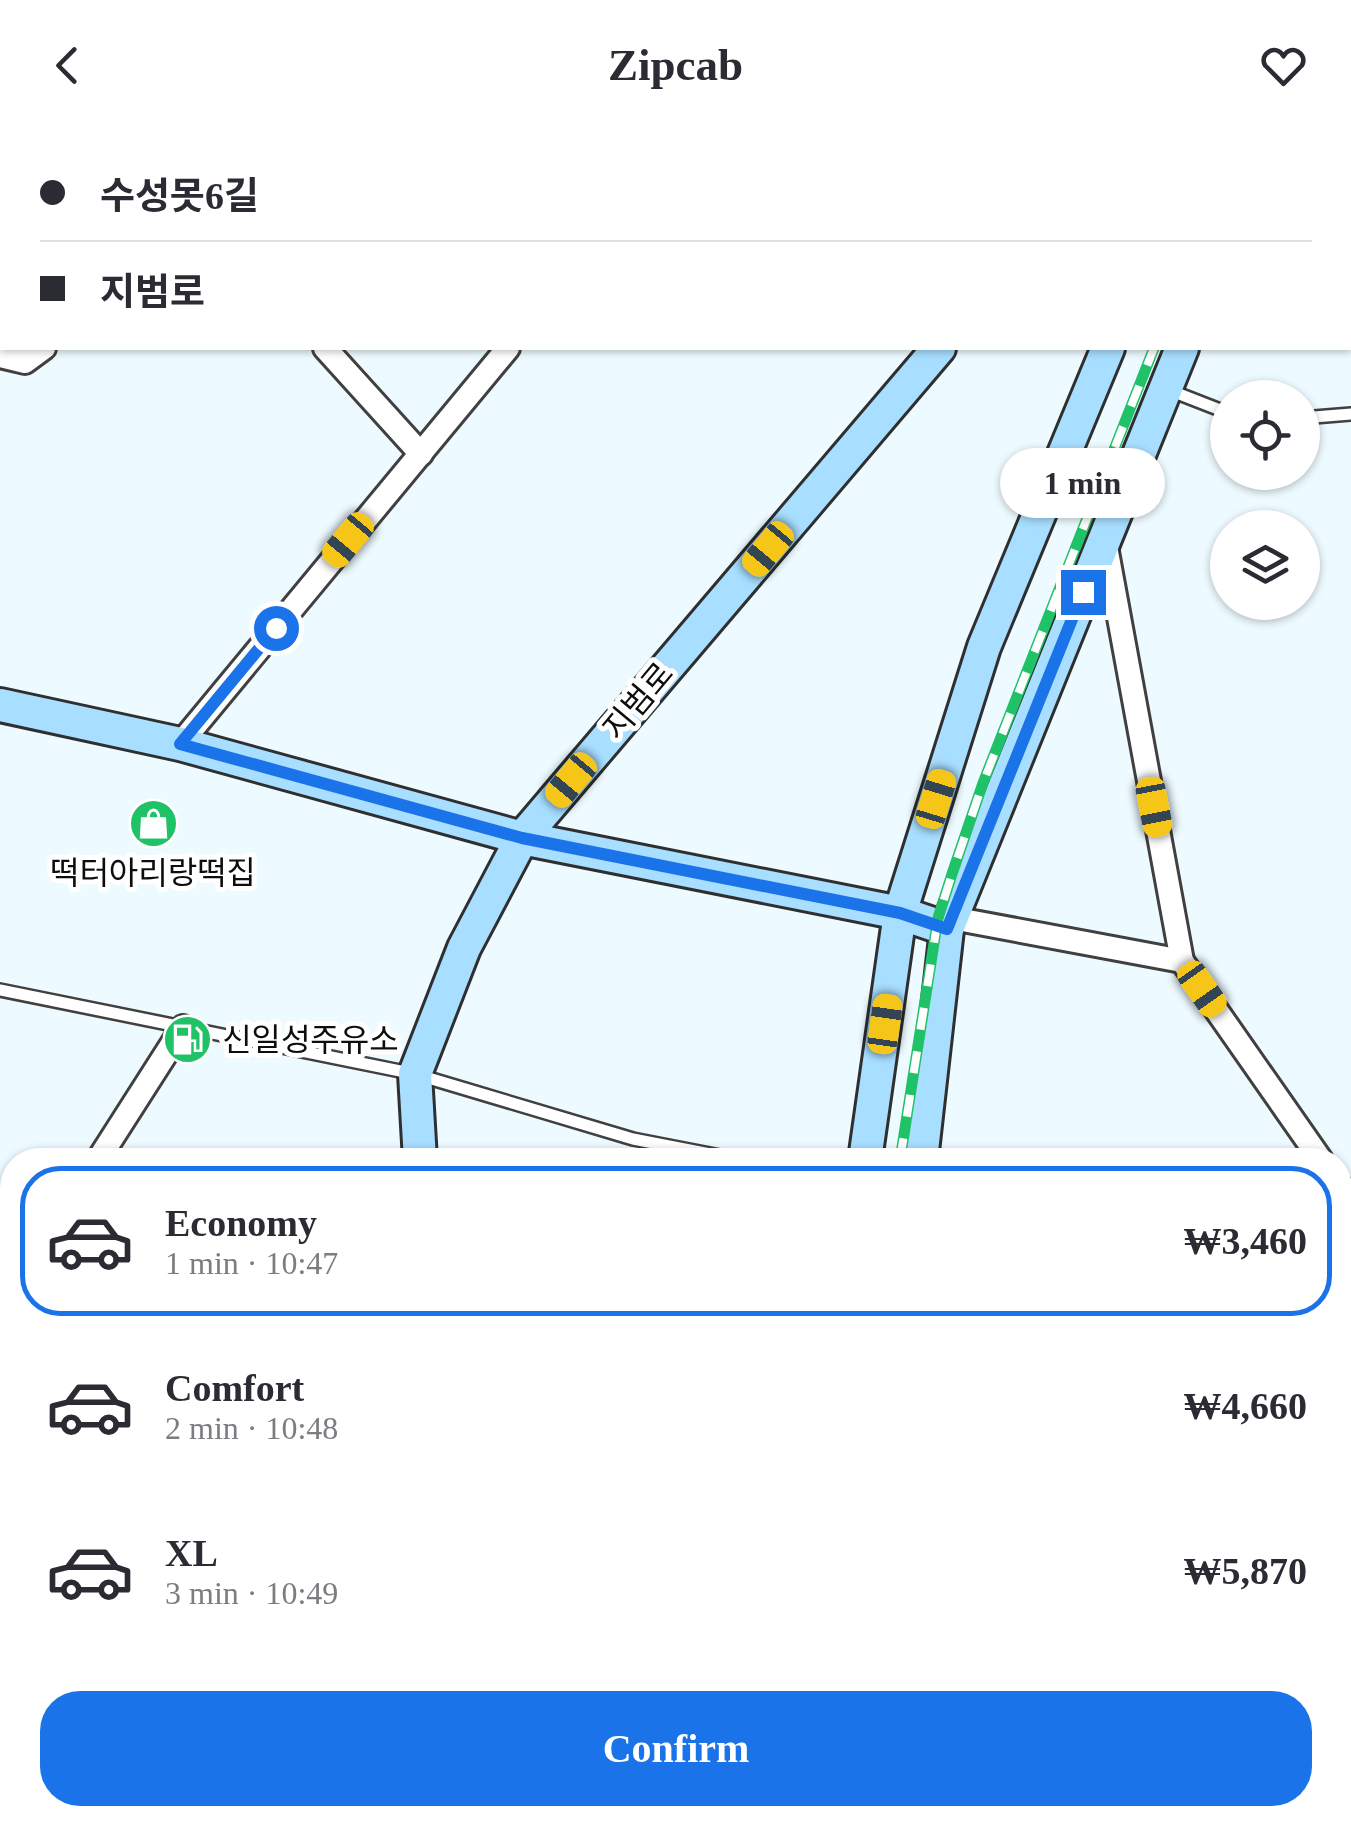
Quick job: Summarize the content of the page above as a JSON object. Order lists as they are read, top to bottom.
{
  "streets": {
    "main road": ["지범로"]
  },
  "places": {
    "shop": ["떡터아리랑떡집"],
    "fuel station": ["신일성주유소"]
  },
  "page": {
    "header": "Zipcab",
    "banner": ["수성못6길", "지범로"],
    "bubble": "1 min",
    "list": [
      {
        "name": "Economy",
        "note": "1 min · 10:47",
        "value": "₩3,460"
      },
      {
        "name": "Comfort",
        "note": "2 min · 10:48",
        "value": "₩4,660"
      },
      {
        "name": "XL",
        "note": "3 min · 10:49",
        "value": "₩5,870"
      }
    ],
    "buttons": "Confirm"
  }
}
